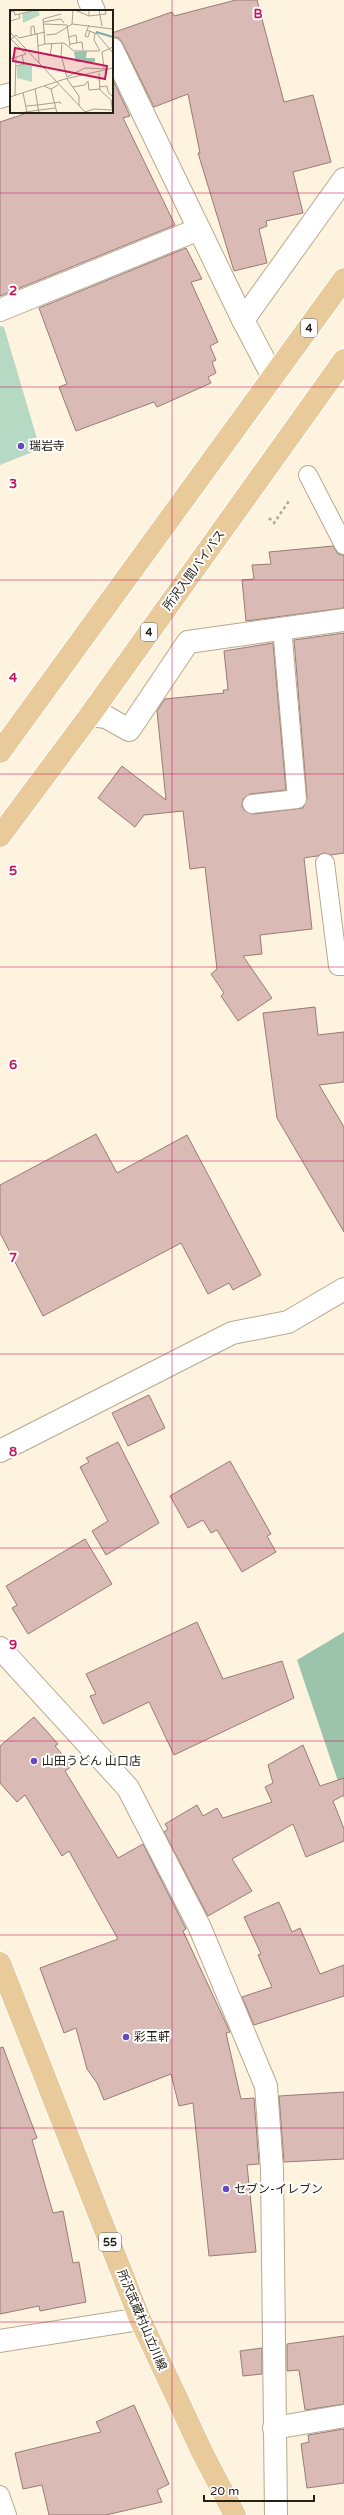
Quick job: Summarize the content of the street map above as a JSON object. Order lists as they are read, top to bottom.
{
  "streets": {
    "main road": [
      "4",
      "所沢入間バイパス",
      "55",
      "所沢武蔵村山立川線"
    ]
  },
  "places": [
    "瑞岩寺",
    "山田うどん 山口店",
    "彩玉軒",
    "セブン-イレブン"
  ],
  "scale_bar": "20 m",
  "grid": {
    "columns": ["B"],
    "rows": [
      "2",
      "3",
      "4",
      "5",
      "6",
      "7",
      "8",
      "9"
    ]
  }
}
